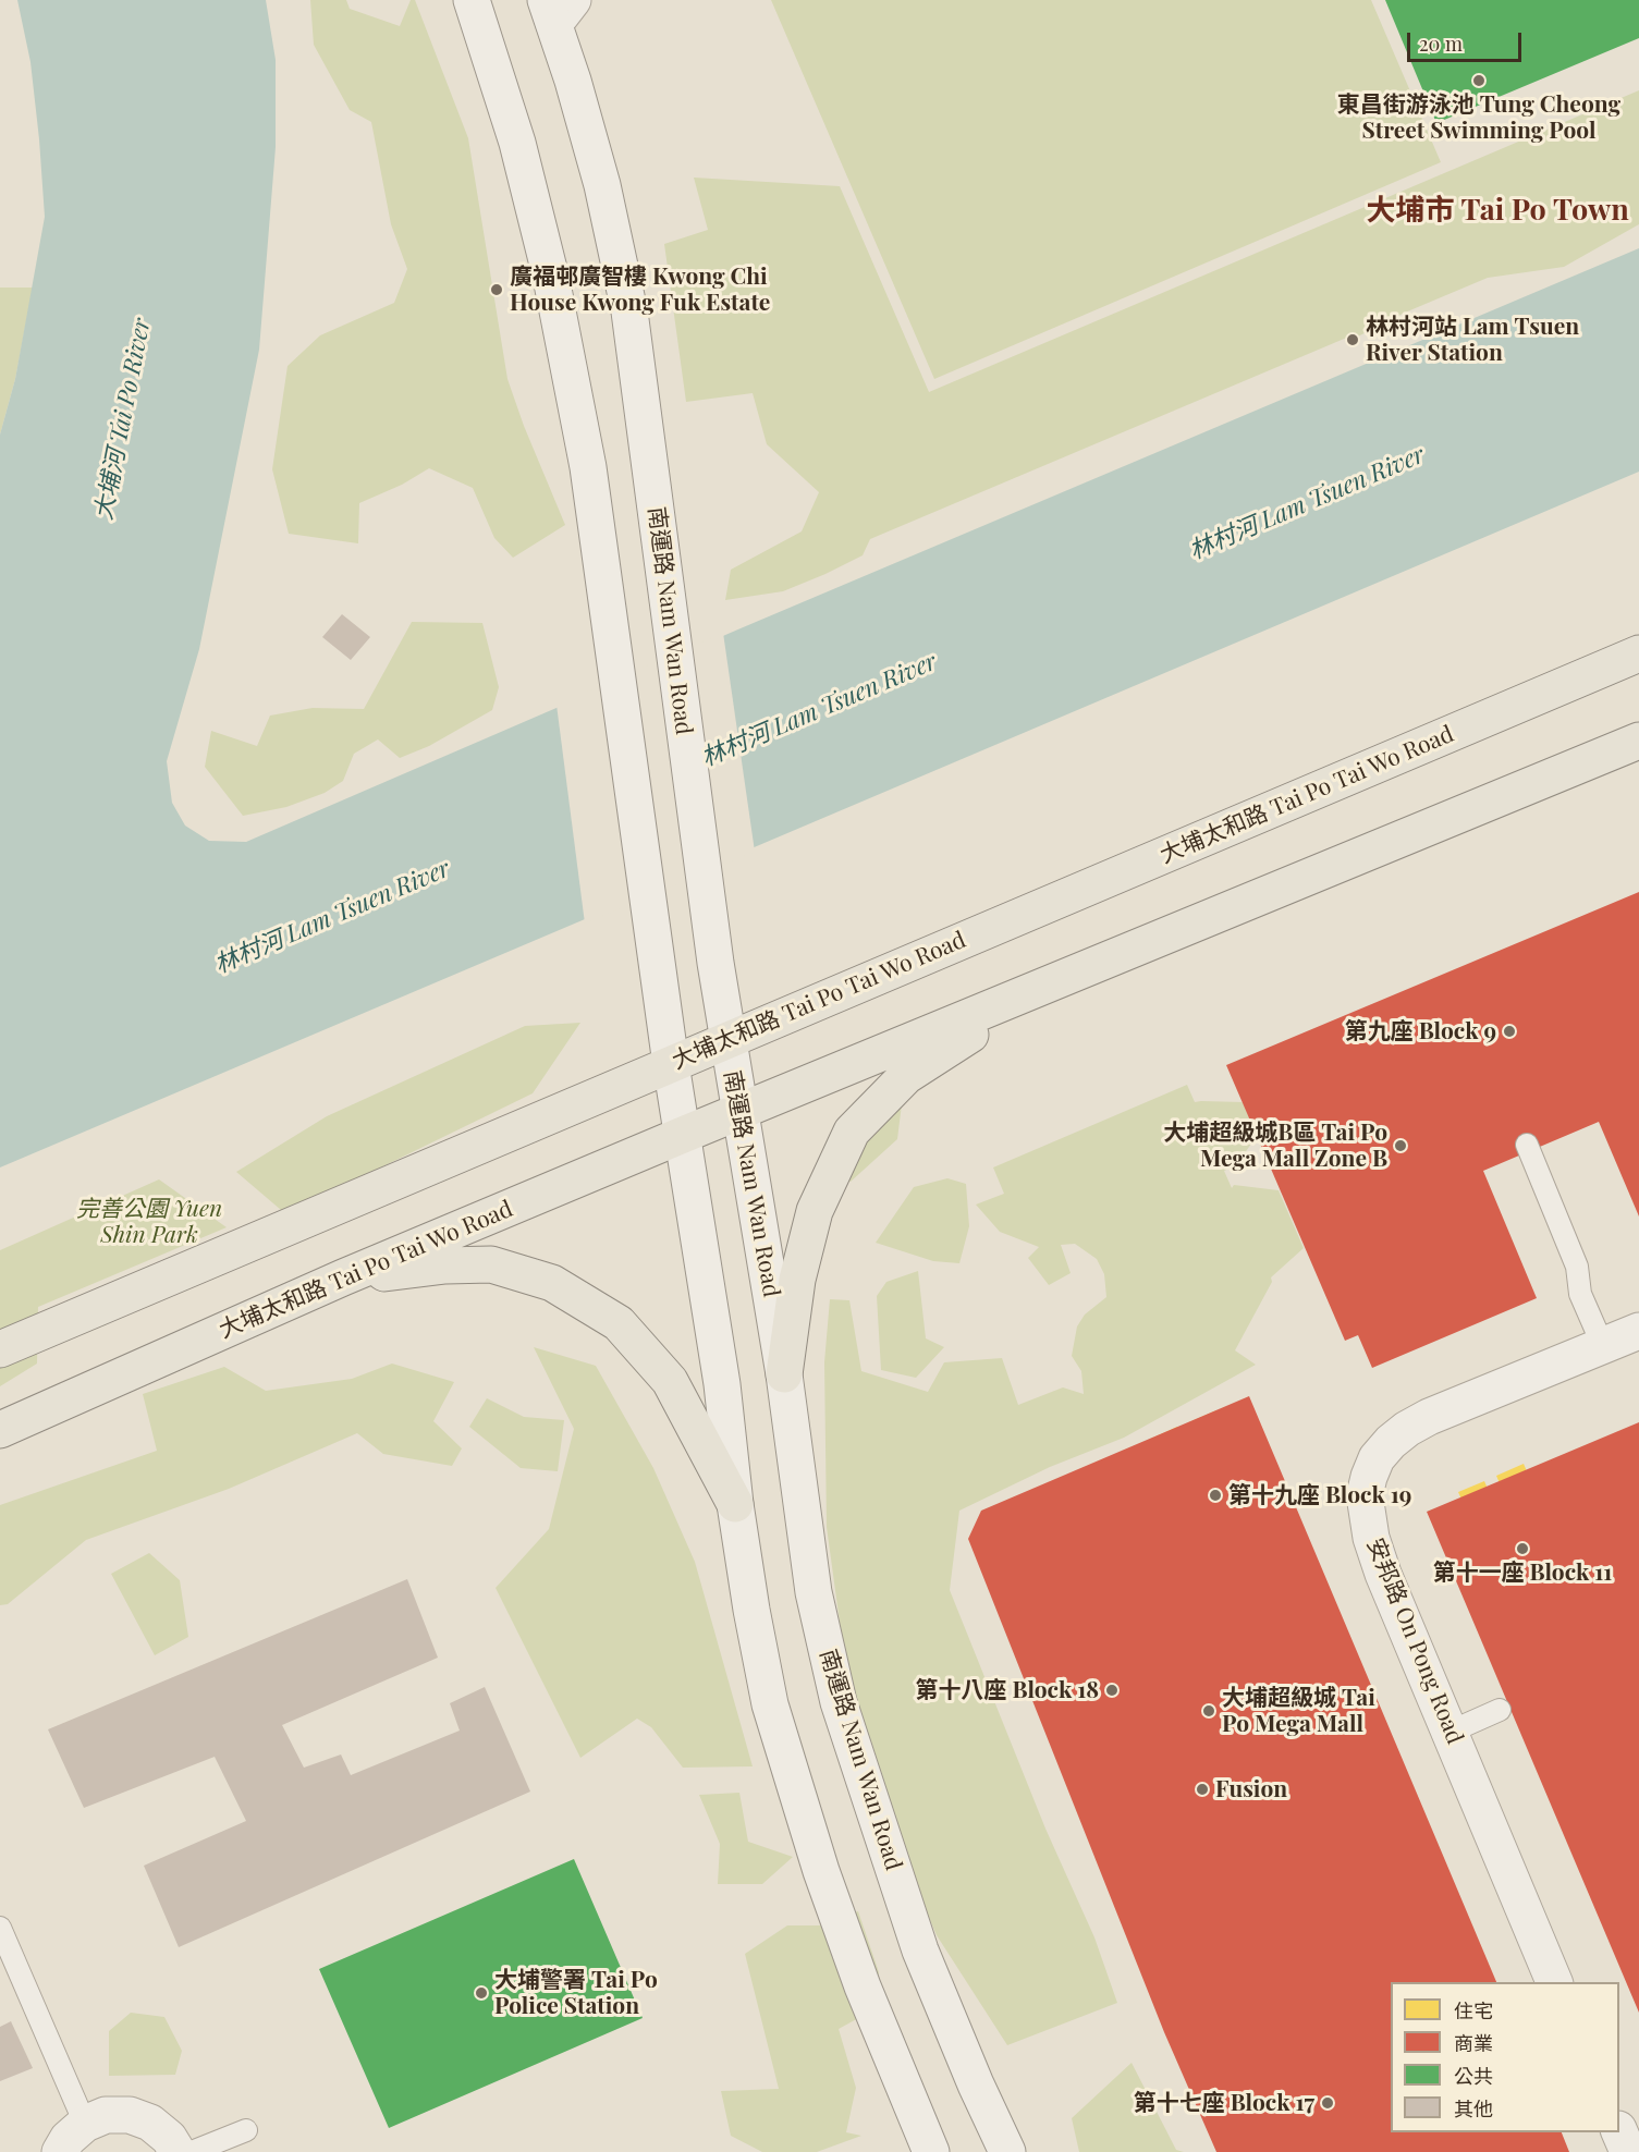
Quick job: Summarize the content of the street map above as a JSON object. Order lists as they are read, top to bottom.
{
  "streets": {
    "main road": ["南運路 Nam Wan Road", "大埔太和路 Tai Po Tai Wo Road", "安邦路 On Pong Road"]
  },
  "crossings": [
    ["南運路 Nam Wan Road", "大埔太和路 Tai Po Tai Wo Road"]
  ],
  "districts": ["大埔市 Tai Po Town"],
  "water": ["大埔河 Tai Po River", "林村河 Lam Tsuen River"],
  "parks": ["完善公園 Yuen Shin Park"],
  "places": [
    "東昌街游泳池 Tung Cheong Street Swimming Pool",
    "廣福邨廣智樓 Kwong Chi House Kwong Fuk Estate",
    "林村河站 Lam Tsuen River Station",
    "第九座 Block 9",
    "大埔超級城B區 Tai Po Mega Mall Zone B",
    "第十九座 Block 19",
    "第十一座 Block 11",
    "第十八座 Block 18",
    "大埔超級城 Tai Po Mega Mall",
    "Fusion",
    "大埔警署 Tai Po Police Station",
    "第十七座 Block 17"
  ],
  "legend": [
    "住宅",
    "商業",
    "公共",
    "其他"
  ],
  "scale_bar": "20 m"
}
